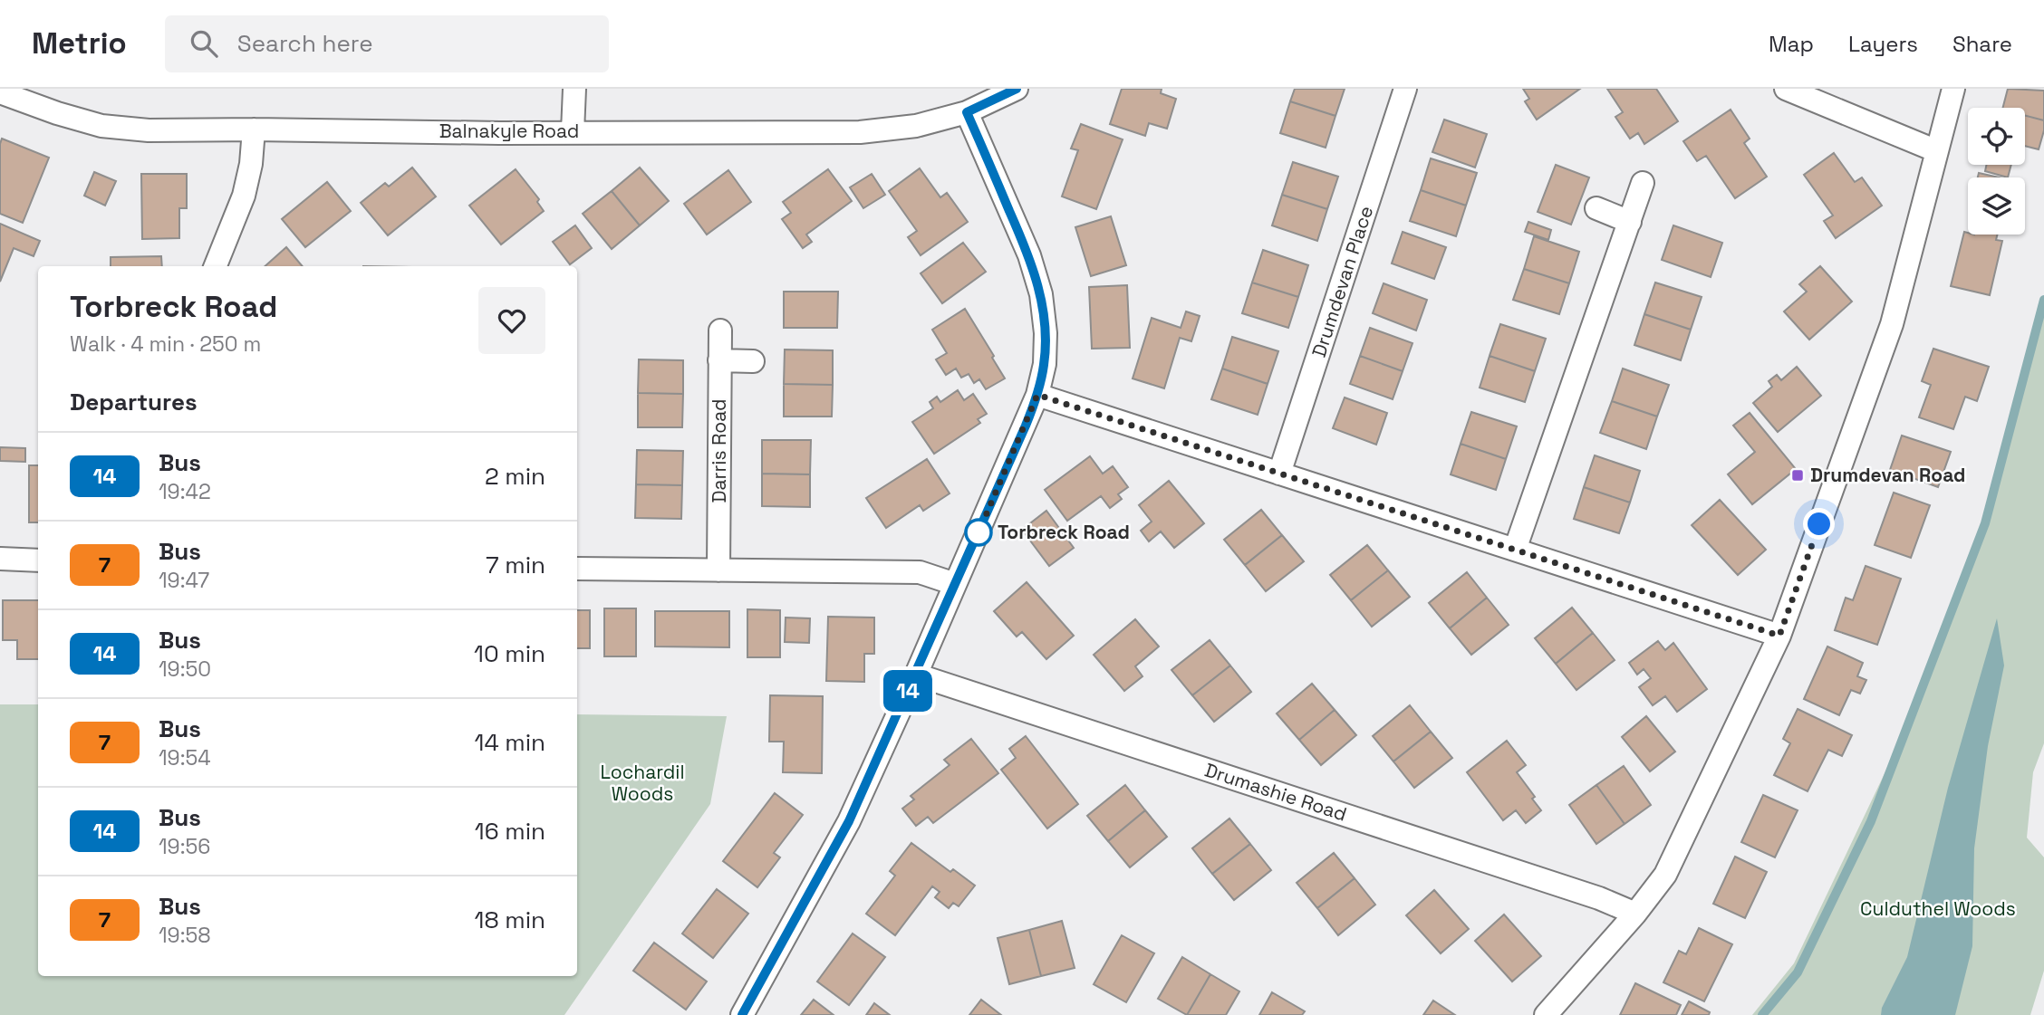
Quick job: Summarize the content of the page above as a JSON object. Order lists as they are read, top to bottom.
{
  "streets": {
    "street": [
      "Balnakyle Road",
      "Drumdevan Place",
      "Darris Road",
      "Drumashie Road"
    ]
  },
  "parks": ["Lochardil Woods", "Culduthel Woods"],
  "places": {
    "transit": ["Drumdevan Road"],
    "other": ["Torbreck Road"]
  },
  "lines": ["bus line 14"],
  "page": {
    "header": "Metrio",
    "search": "Search here",
    "nav": ["Map", "Layers", "Share"],
    "on_map": "14",
    "heading": [
      ["Torbreck Road", "Walk · 4 min · 250 m"],
      "Departures"
    ],
    "list": [
      {
        "mark": "14",
        "name": "Bus",
        "note": "19:42",
        "value": "2 min"
      },
      {
        "mark": "7",
        "name": "Bus",
        "note": "19:47",
        "value": "7 min"
      },
      {
        "mark": "14",
        "name": "Bus",
        "note": "19:50",
        "value": "10 min"
      },
      {
        "mark": "7",
        "name": "Bus",
        "note": "19:54",
        "value": "14 min"
      },
      {
        "mark": "14",
        "name": "Bus",
        "note": "19:56",
        "value": "16 min"
      },
      {
        "mark": "7",
        "name": "Bus",
        "note": "19:58",
        "value": "18 min"
      }
    ]
  }
}
